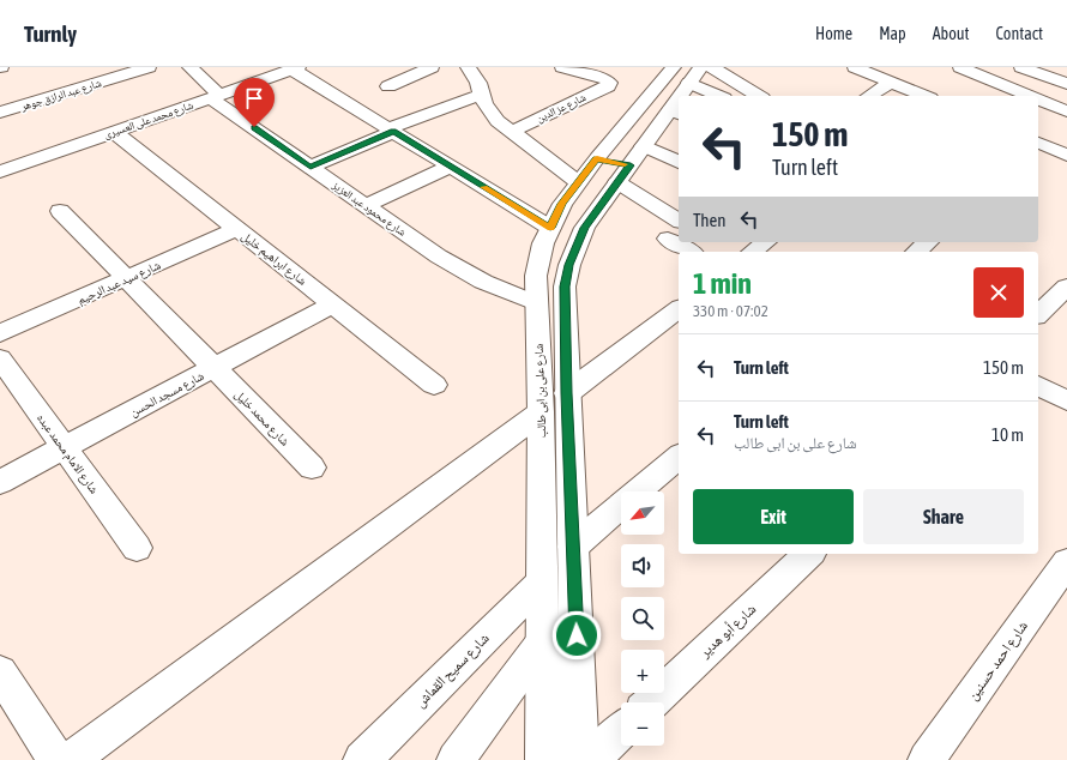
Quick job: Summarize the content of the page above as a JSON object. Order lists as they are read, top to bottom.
{
  "streets": {
    "street": [
      "شارع عبد الرازق جوهر",
      "شارع عز الدين",
      "شارع محمد على العسيرى",
      "شارع محمود عبد العزيز",
      "شارع ابراهيم خليل",
      "شارع سيد عبد الرحيم",
      "شارع على بن ابى طالب",
      "شارع مسجد الحسن",
      "شارع محمد خليل",
      "شارع الامام محمد عبده",
      "شارع أبو هدير",
      "شارع احمد حسنين",
      "شارع سميح القماش"
    ]
  },
  "crossings": [
    ["شارع محمد على العسيرى", "شارع محمود عبد العزيز"],
    ["شارع محمد على العسيرى", "شارع ابراهيم خليل"],
    ["شارع محمود عبد العزيز", "شارع على بن ابى طالب"],
    ["شارع ابراهيم خليل", "شارع سيد عبد الرحيم"],
    ["شارع ابراهيم خليل", "شارع مسجد الحسن"],
    ["شارع سيد عبد الرحيم", "شارع محمد خليل"],
    ["شارع على بن ابى طالب", "شارع سميح القماش"],
    ["شارع مسجد الحسن", "شارع محمد خليل"],
    ["شارع مسجد الحسن", "شارع الامام محمد عبده"]
  ],
  "north": "bottom left",
  "page": {
    "header": "Turnly",
    "nav": [
      "Home",
      "Map",
      "About",
      "Contact"
    ],
    "turn": ["150 m", "Turn left"],
    "then": "Then",
    "heading": ["1 min", "330 m · 07:02"],
    "list": [
      {
        "name": "Turn left",
        "value": "150 m"
      },
      {
        "name": "Turn left",
        "note": "شارع على بن ابى طالب",
        "value": "10 m"
      }
    ],
    "buttons": ["Exit", "Share"],
    "map_buttons": ["+", "−"]
  }
}
